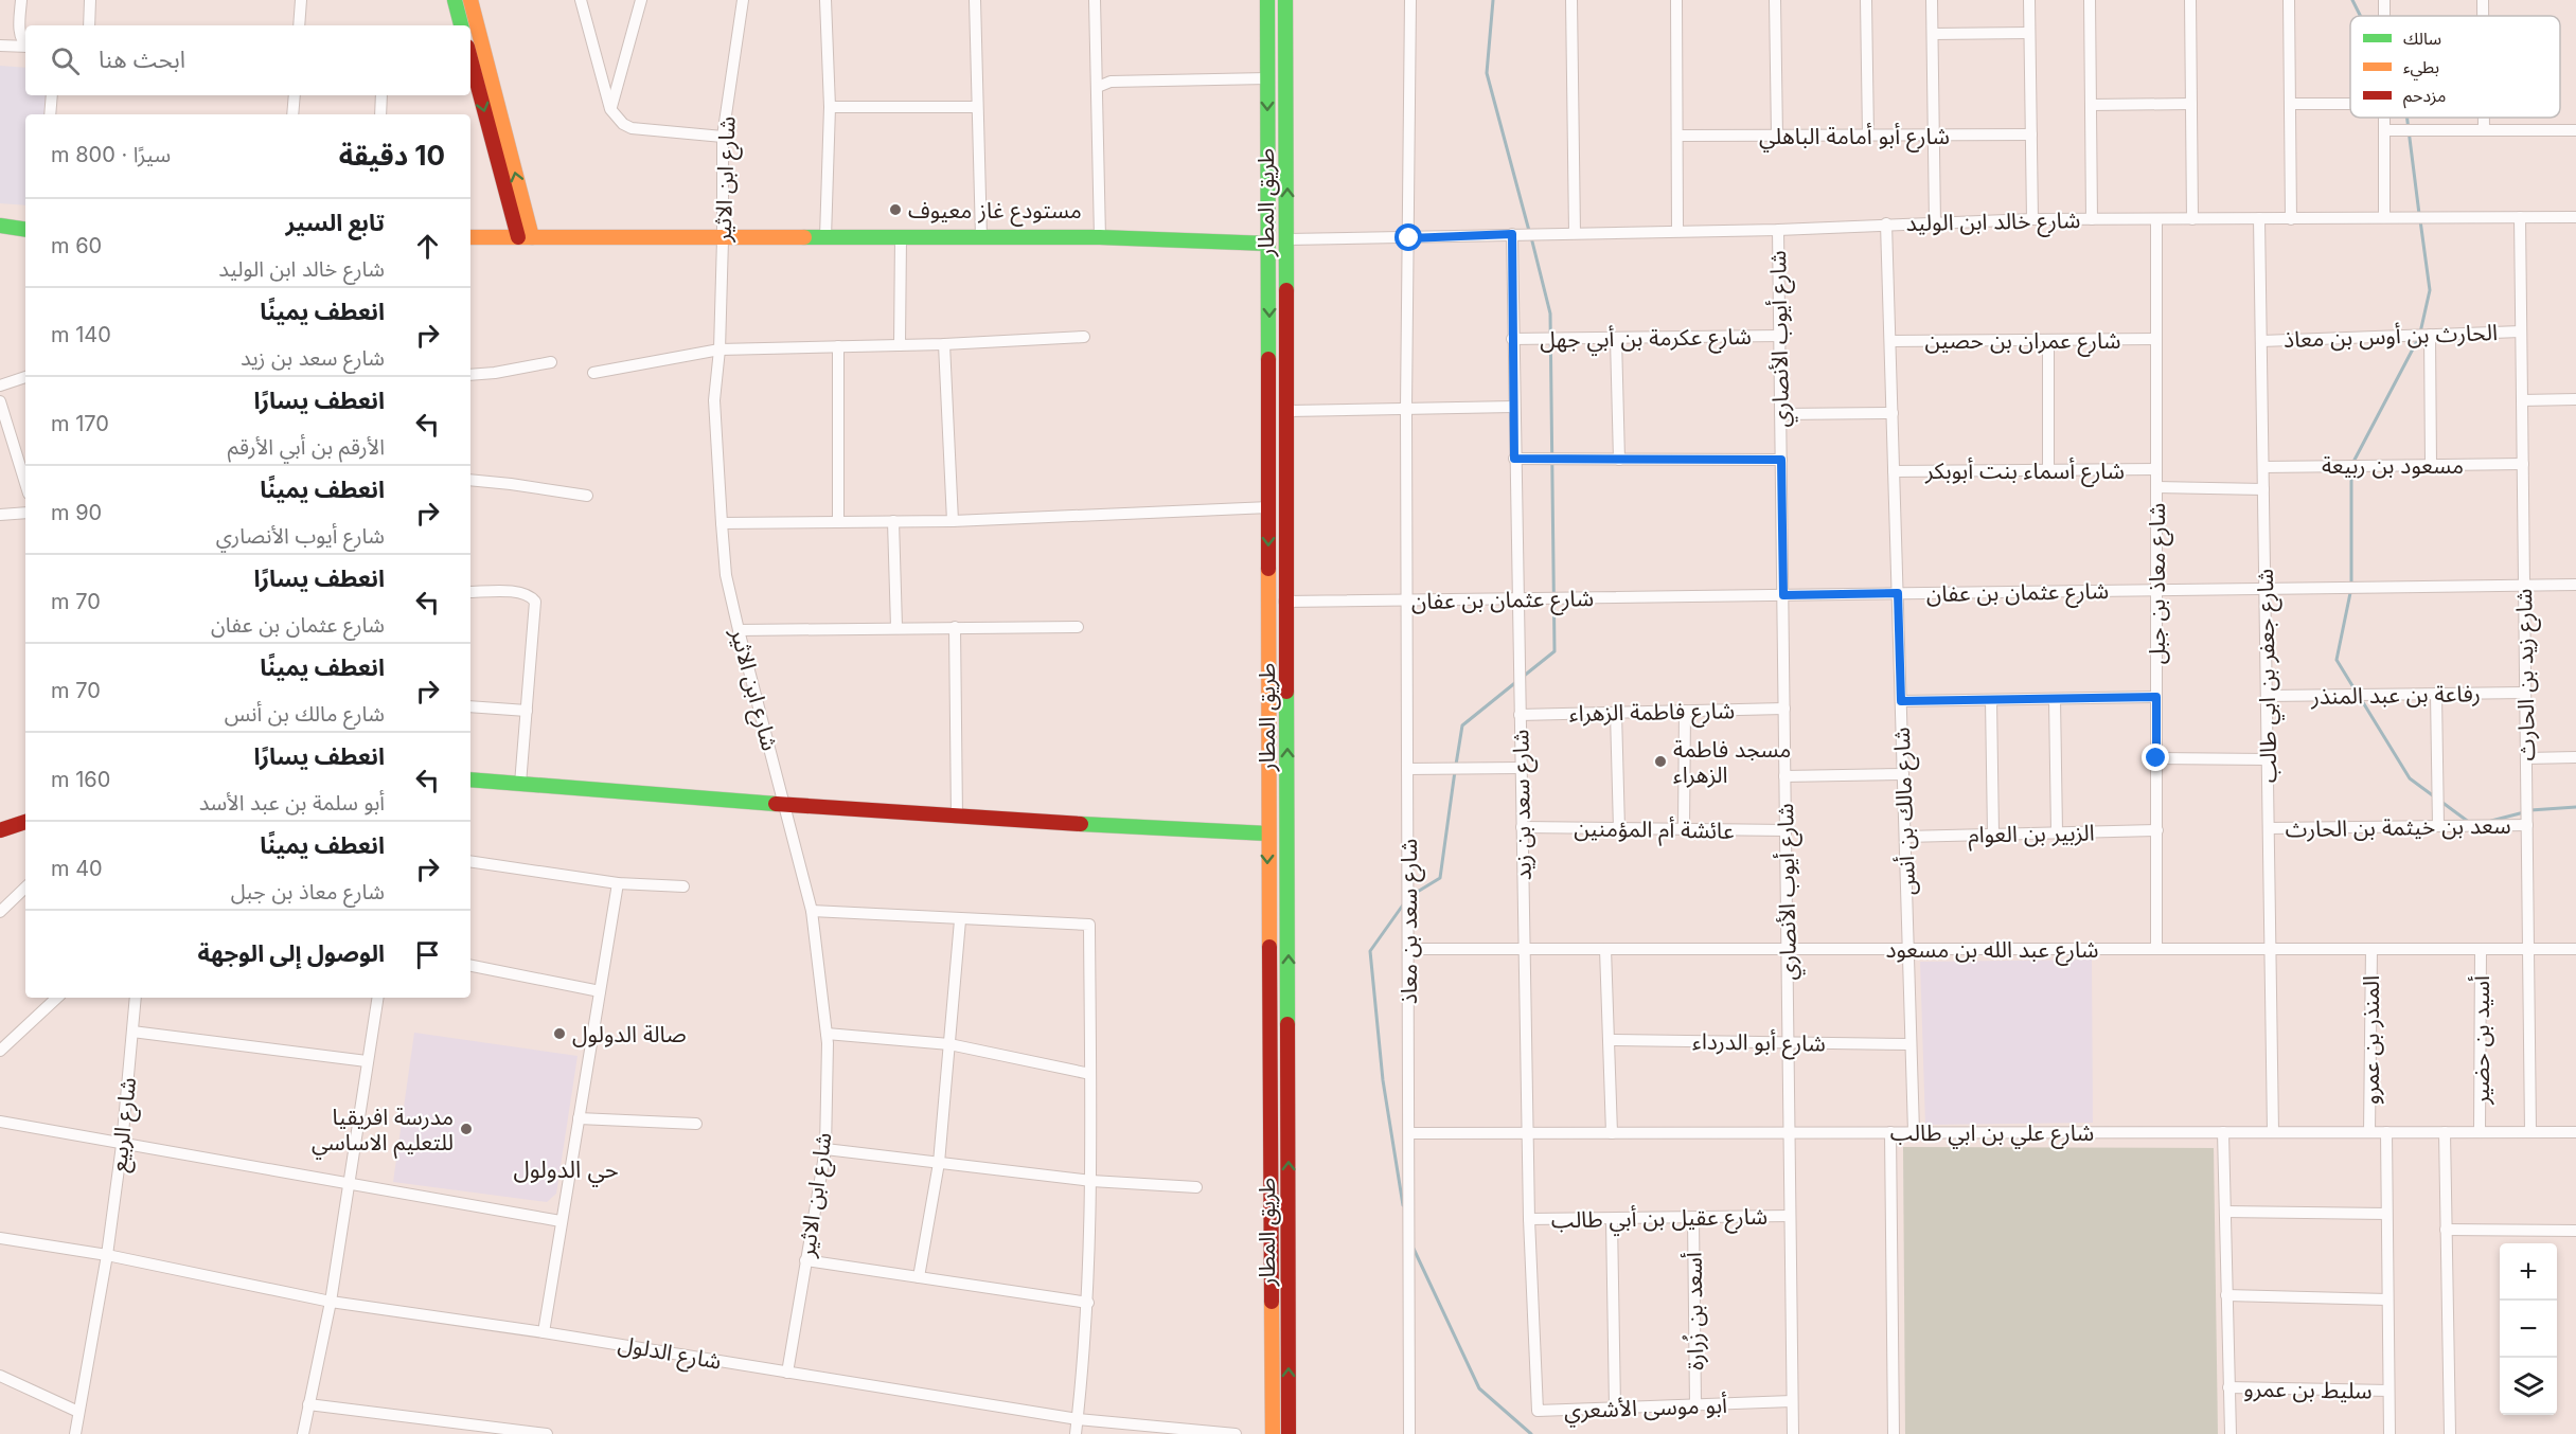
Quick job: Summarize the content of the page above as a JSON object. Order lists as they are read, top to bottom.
{
  "streets": {
    "main road": ["طريق المطار"],
    "street": [
      "شارع أبو أمامة الباهلي",
      "شارع ابن الاثير",
      "شارع خالد ابن الوليد",
      "الحارث بن أوس بن معاذ",
      "شارع عكرمة بن أبي جهل",
      "شارع أيوب الأنصاري",
      "شارع عمران بن حصين",
      "مسعود بن ربيعة",
      "شارع أسماء بنت أبوبكر",
      "شارع معاذ بن جبل",
      "شارع عثمان بن عفان",
      "شارع زيد بن الحارث",
      "شارع جعفر بن ابي طالب",
      "رفاعة بن عبد المنذر",
      "شارع فاطمة الزهراء",
      "شارع سعد بن زيد",
      "شارع مالك بن أنس",
      "سعد بن خيثمة بن الحارث",
      "عائشة أم المؤمنين",
      "الزبير بن العوام",
      "شارع سعد بن معاذ",
      "شارع عبد الله بن مسعود",
      "المنذر بن عمرو",
      "أسيد بن حضير",
      "شارع أبو الدرداء",
      "شارع الربيع",
      "شارع علي بن ابي طالب",
      "شارع عقيل بن أبي طالب",
      "أسعد بن زُرارة",
      "شارع الدلول",
      "سليط بن عمرو",
      "أبو موسى الأشعري"
    ]
  },
  "crossings": [
    ["شارع ابن الاثير", "شارع الدلول"],
    ["طريق المطار", "شارع خالد ابن الوليد"],
    ["طريق المطار", "شارع عثمان بن عفان"],
    ["شارع خالد ابن الوليد", "شارع أيوب الأنصاري"],
    ["شارع خالد ابن الوليد", "شارع معاذ بن جبل"],
    ["شارع خالد ابن الوليد", "شارع زيد بن الحارث"],
    ["شارع خالد ابن الوليد", "شارع جعفر بن ابي طالب"],
    ["شارع خالد ابن الوليد", "شارع سعد بن زيد"],
    ["شارع خالد ابن الوليد", "شارع مالك بن أنس"],
    ["شارع خالد ابن الوليد", "شارع سعد بن معاذ"],
    ["الحارث بن أوس بن معاذ", "شارع زيد بن الحارث"],
    ["الحارث بن أوس بن معاذ", "شارع جعفر بن ابي طالب"],
    ["شارع عكرمة بن أبي جهل", "شارع أيوب الأنصاري"],
    ["شارع عكرمة بن أبي جهل", "شارع سعد بن زيد"],
    ["شارع أيوب الأنصاري", "شارع عثمان بن عفان"],
    ["شارع أيوب الأنصاري", "شارع فاطمة الزهراء"],
    ["شارع أيوب الأنصاري", "عائشة أم المؤمنين"],
    ["شارع أيوب الأنصاري", "شارع عبد الله بن مسعود"],
    ["شارع أيوب الأنصاري", "شارع أبو الدرداء"],
    ["شارع أيوب الأنصاري", "شارع علي بن ابي طالب"],
    ["شارع أيوب الأنصاري", "شارع عقيل بن أبي طالب"],
    ["شارع أيوب الأنصاري", "أبو موسى الأشعري"],
    ["شارع عمران بن حصين", "شارع معاذ بن جبل"],
    ["شارع عمران بن حصين", "شارع مالك بن أنس"],
    ["مسعود بن ربيعة", "شارع زيد بن الحارث"],
    ["مسعود بن ربيعة", "شارع جعفر بن ابي طالب"],
    ["شارع أسماء بنت أبوبكر", "شارع معاذ بن جبل"],
    ["شارع أسماء بنت أبوبكر", "شارع مالك بن أنس"],
    ["شارع معاذ بن جبل", "شارع عثمان بن عفان"],
    ["شارع معاذ بن جبل", "الزبير بن العوام"],
    ["شارع معاذ بن جبل", "شارع عبد الله بن مسعود"],
    ["شارع عثمان بن عفان", "شارع زيد بن الحارث"],
    ["شارع عثمان بن عفان", "شارع جعفر بن ابي طالب"],
    ["شارع عثمان بن عفان", "شارع سعد بن زيد"],
    ["شارع عثمان بن عفان", "شارع مالك بن أنس"],
    ["شارع عثمان بن عفان", "شارع سعد بن معاذ"],
    ["شارع زيد بن الحارث", "رفاعة بن عبد المنذر"],
    ["شارع زيد بن الحارث", "سعد بن خيثمة بن الحارث"],
    ["شارع زيد بن الحارث", "شارع عبد الله بن مسعود"],
    ["شارع زيد بن الحارث", "شارع علي بن ابي طالب"],
    ["شارع جعفر بن ابي طالب", "رفاعة بن عبد المنذر"],
    ["شارع جعفر بن ابي طالب", "سعد بن خيثمة بن الحارث"],
    ["شارع جعفر بن ابي طالب", "شارع عبد الله بن مسعود"],
    ["شارع جعفر بن ابي طالب", "شارع علي بن ابي طالب"],
    ["شارع فاطمة الزهراء", "شارع سعد بن زيد"],
    ["شارع سعد بن زيد", "عائشة أم المؤمنين"],
    ["شارع سعد بن زيد", "شارع عبد الله بن مسعود"],
    ["شارع سعد بن زيد", "شارع علي بن ابي طالب"],
    ["شارع سعد بن زيد", "شارع عقيل بن أبي طالب"],
    ["شارع سعد بن زيد", "أبو موسى الأشعري"],
    ["شارع مالك بن أنس", "الزبير بن العوام"],
    ["شارع مالك بن أنس", "شارع عبد الله بن مسعود"],
    ["شارع مالك بن أنس", "شارع أبو الدرداء"],
    ["شارع مالك بن أنس", "شارع علي بن ابي طالب"],
    ["شارع سعد بن معاذ", "شارع عبد الله بن مسعود"],
    ["شارع سعد بن معاذ", "شارع علي بن ابي طالب"],
    ["شارع عبد الله بن مسعود", "المنذر بن عمرو"],
    ["شارع عبد الله بن مسعود", "أسيد بن حضير"],
    ["المنذر بن عمرو", "شارع علي بن ابي طالب"],
    ["أسيد بن حضير", "شارع علي بن ابي طالب"],
    ["شارع الربيع", "شارع الدلول"],
    ["شارع عقيل بن أبي طالب", "أسعد بن زُرارة"],
    ["أسعد بن زُرارة", "أبو موسى الأشعري"]
  ],
  "districts": ["حي الدولول"],
  "places": [
    "مستودع غاز معيوف",
    "مسجد فاطمة الزهراء",
    "صالة الدولول",
    "مدرسة افريقيا للتعليم الاساسي"
  ],
  "legend": ["سالك", "بطيء", "مزدحم"],
  "page": {
    "search": "ابحث هنا",
    "heading": ["10 دقيقة", "سيرًا · 800 m"],
    "list": [
      ["تابع السير", "شارع خالد ابن الوليد", "60 m"],
      ["انعطف يمينًا", "شارع سعد بن زيد", "140 m"],
      ["انعطف يسارًا", "الأرقم بن أبي الأرقم", "170 m"],
      ["انعطف يمينًا", "شارع أيوب الأنصاري", "90 m"],
      ["انعطف يسارًا", "شارع عثمان بن عفان", "70 m"],
      ["انعطف يمينًا", "شارع مالك بن أنس", "70 m"],
      ["انعطف يسارًا", "أبو سلمة بن عبد الأسد", "160 m"],
      ["انعطف يمينًا", "شارع معاذ بن جبل", "40 m"],
      "الوصول إلى الوجهة"
    ],
    "map_buttons": ["+", "−"]
  }
}
